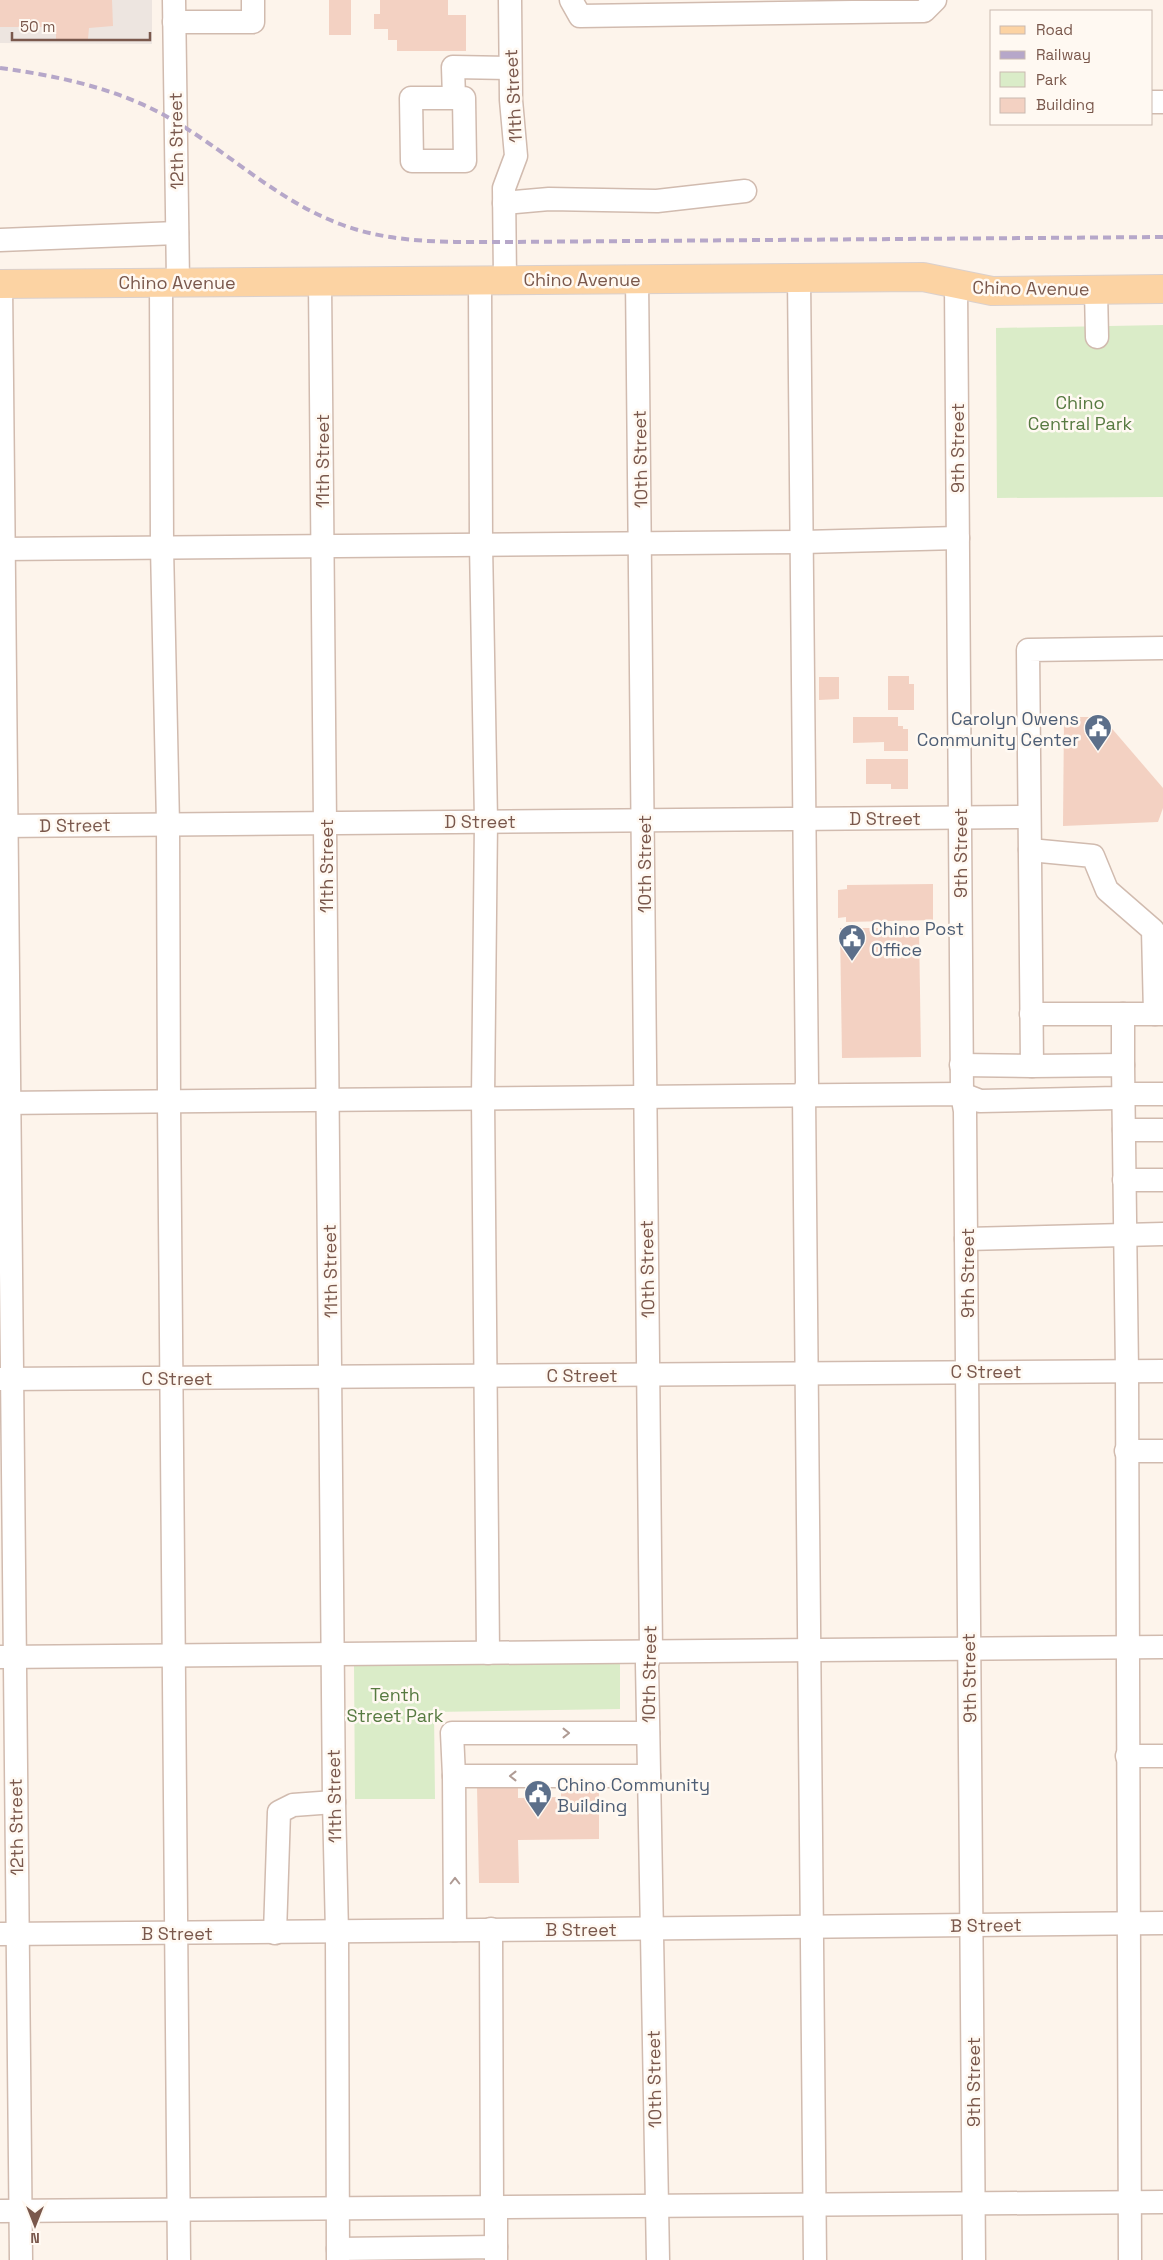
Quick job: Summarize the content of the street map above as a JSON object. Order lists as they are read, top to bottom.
{
  "streets": {
    "main road": ["Chino Avenue"],
    "street": [
      "11th Street",
      "12th Street",
      "9th Street",
      "10th Street",
      "D Street",
      "C Street",
      "B Street"
    ]
  },
  "crossings": [
    ["11th Street", "Chino Avenue"],
    ["11th Street", "D Street"],
    ["11th Street", "C Street"],
    ["11th Street", "B Street"],
    ["12th Street", "Chino Avenue"],
    ["12th Street", "D Street"],
    ["12th Street", "C Street"],
    ["12th Street", "B Street"],
    ["Chino Avenue", "9th Street"],
    ["Chino Avenue", "10th Street"],
    ["9th Street", "D Street"],
    ["9th Street", "C Street"],
    ["9th Street", "B Street"],
    ["10th Street", "D Street"],
    ["10th Street", "C Street"],
    ["10th Street", "B Street"]
  ],
  "parks": ["Chino Central Park", "Tenth Street Park"],
  "places": {
    "public building": ["Carolyn Owens Community Center", "Chino Post Office", "Chino Community Building"]
  },
  "legend": [
    "Road",
    "Railway",
    "Park",
    "Building"
  ],
  "scale_bar": "50 m",
  "north": "bottom"
}
